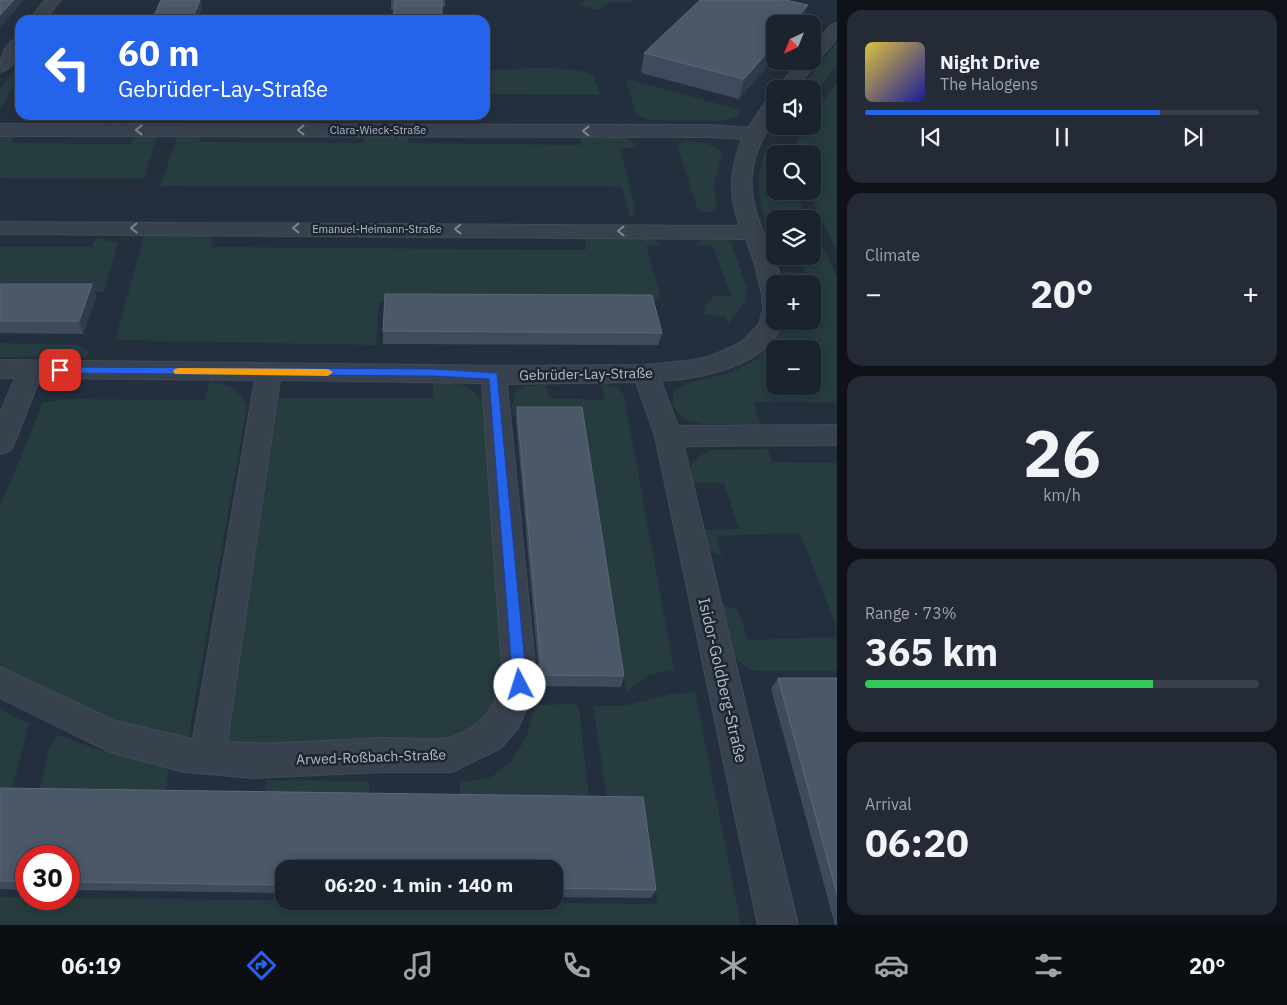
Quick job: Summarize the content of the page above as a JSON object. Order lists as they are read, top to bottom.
{
  "streets": {
    "street": [
      "Clara-Wieck-Straße",
      "Emanuel-Heimann-Straße",
      "Gebrüder-Lay-Straße",
      "Isidor-Goldberg-Straße",
      "Arwed-Roßbach-Straße"
    ]
  },
  "crossings": [
    ["Clara-Wieck-Straße", "Gebrüder-Lay-Straße"],
    ["Emanuel-Heimann-Straße", "Gebrüder-Lay-Straße"],
    ["Gebrüder-Lay-Straße", "Isidor-Goldberg-Straße"],
    ["Gebrüder-Lay-Straße", "Arwed-Roßbach-Straße"]
  ],
  "one_way": ["Clara-Wieck-Straße", "Emanuel-Heimann-Straße"],
  "north": "bottom left",
  "page": {
    "map_buttons": ["+", "−"],
    "turn": ["60 m", "Gebrüder-Lay-Straße"],
    "song": ["Night Drive", "The Halogens"],
    "tile": [
      "Climate",
      ["26", "km/h"],
      ["Range · 73%", "365 km"],
      ["Arrival", "06:20"]
    ],
    "heat": ["−", "20°", "+"],
    "limit": "30",
    "trip": "06:20 · 1 min · 140 m",
    "tabs": ["06:19", "20°"]
  }
}
